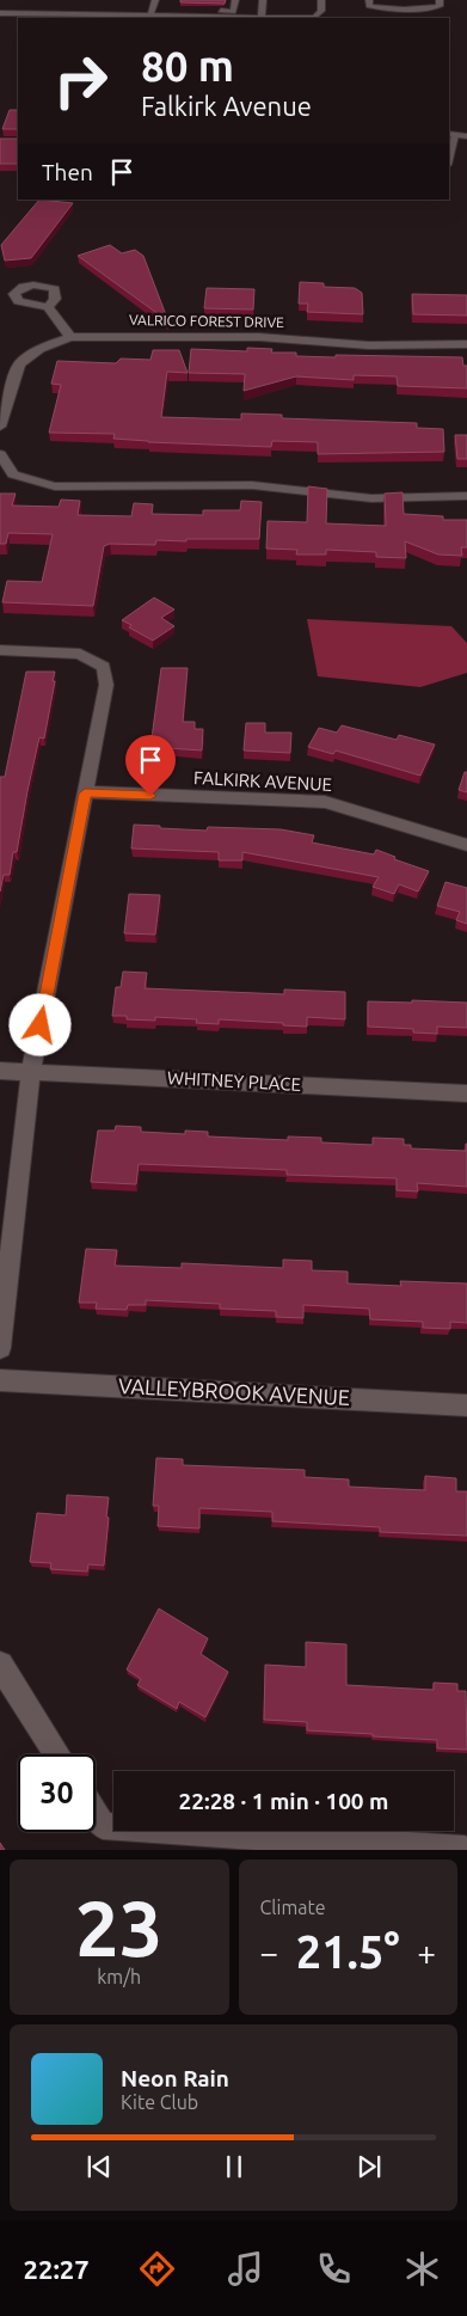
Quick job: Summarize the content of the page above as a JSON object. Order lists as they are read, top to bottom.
{
  "streets": {
    "street": [
      "VALRICO FOREST DRIVE",
      "FALKIRK AVENUE",
      "WHITNEY PLACE",
      "VALLEYBROOK AVENUE"
    ]
  },
  "page": {
    "turn": ["80 m", "Falkirk Avenue"],
    "then": "Then",
    "limit": "30",
    "trip": "22:28 · 1 min · 100 m",
    "tile": [
      ["23", "km/h"],
      "Climate"
    ],
    "heat": ["−", "21.5°", "+"],
    "song": ["Neon Rain", "Kite Club"],
    "tabs": "22:27"
  }
}
